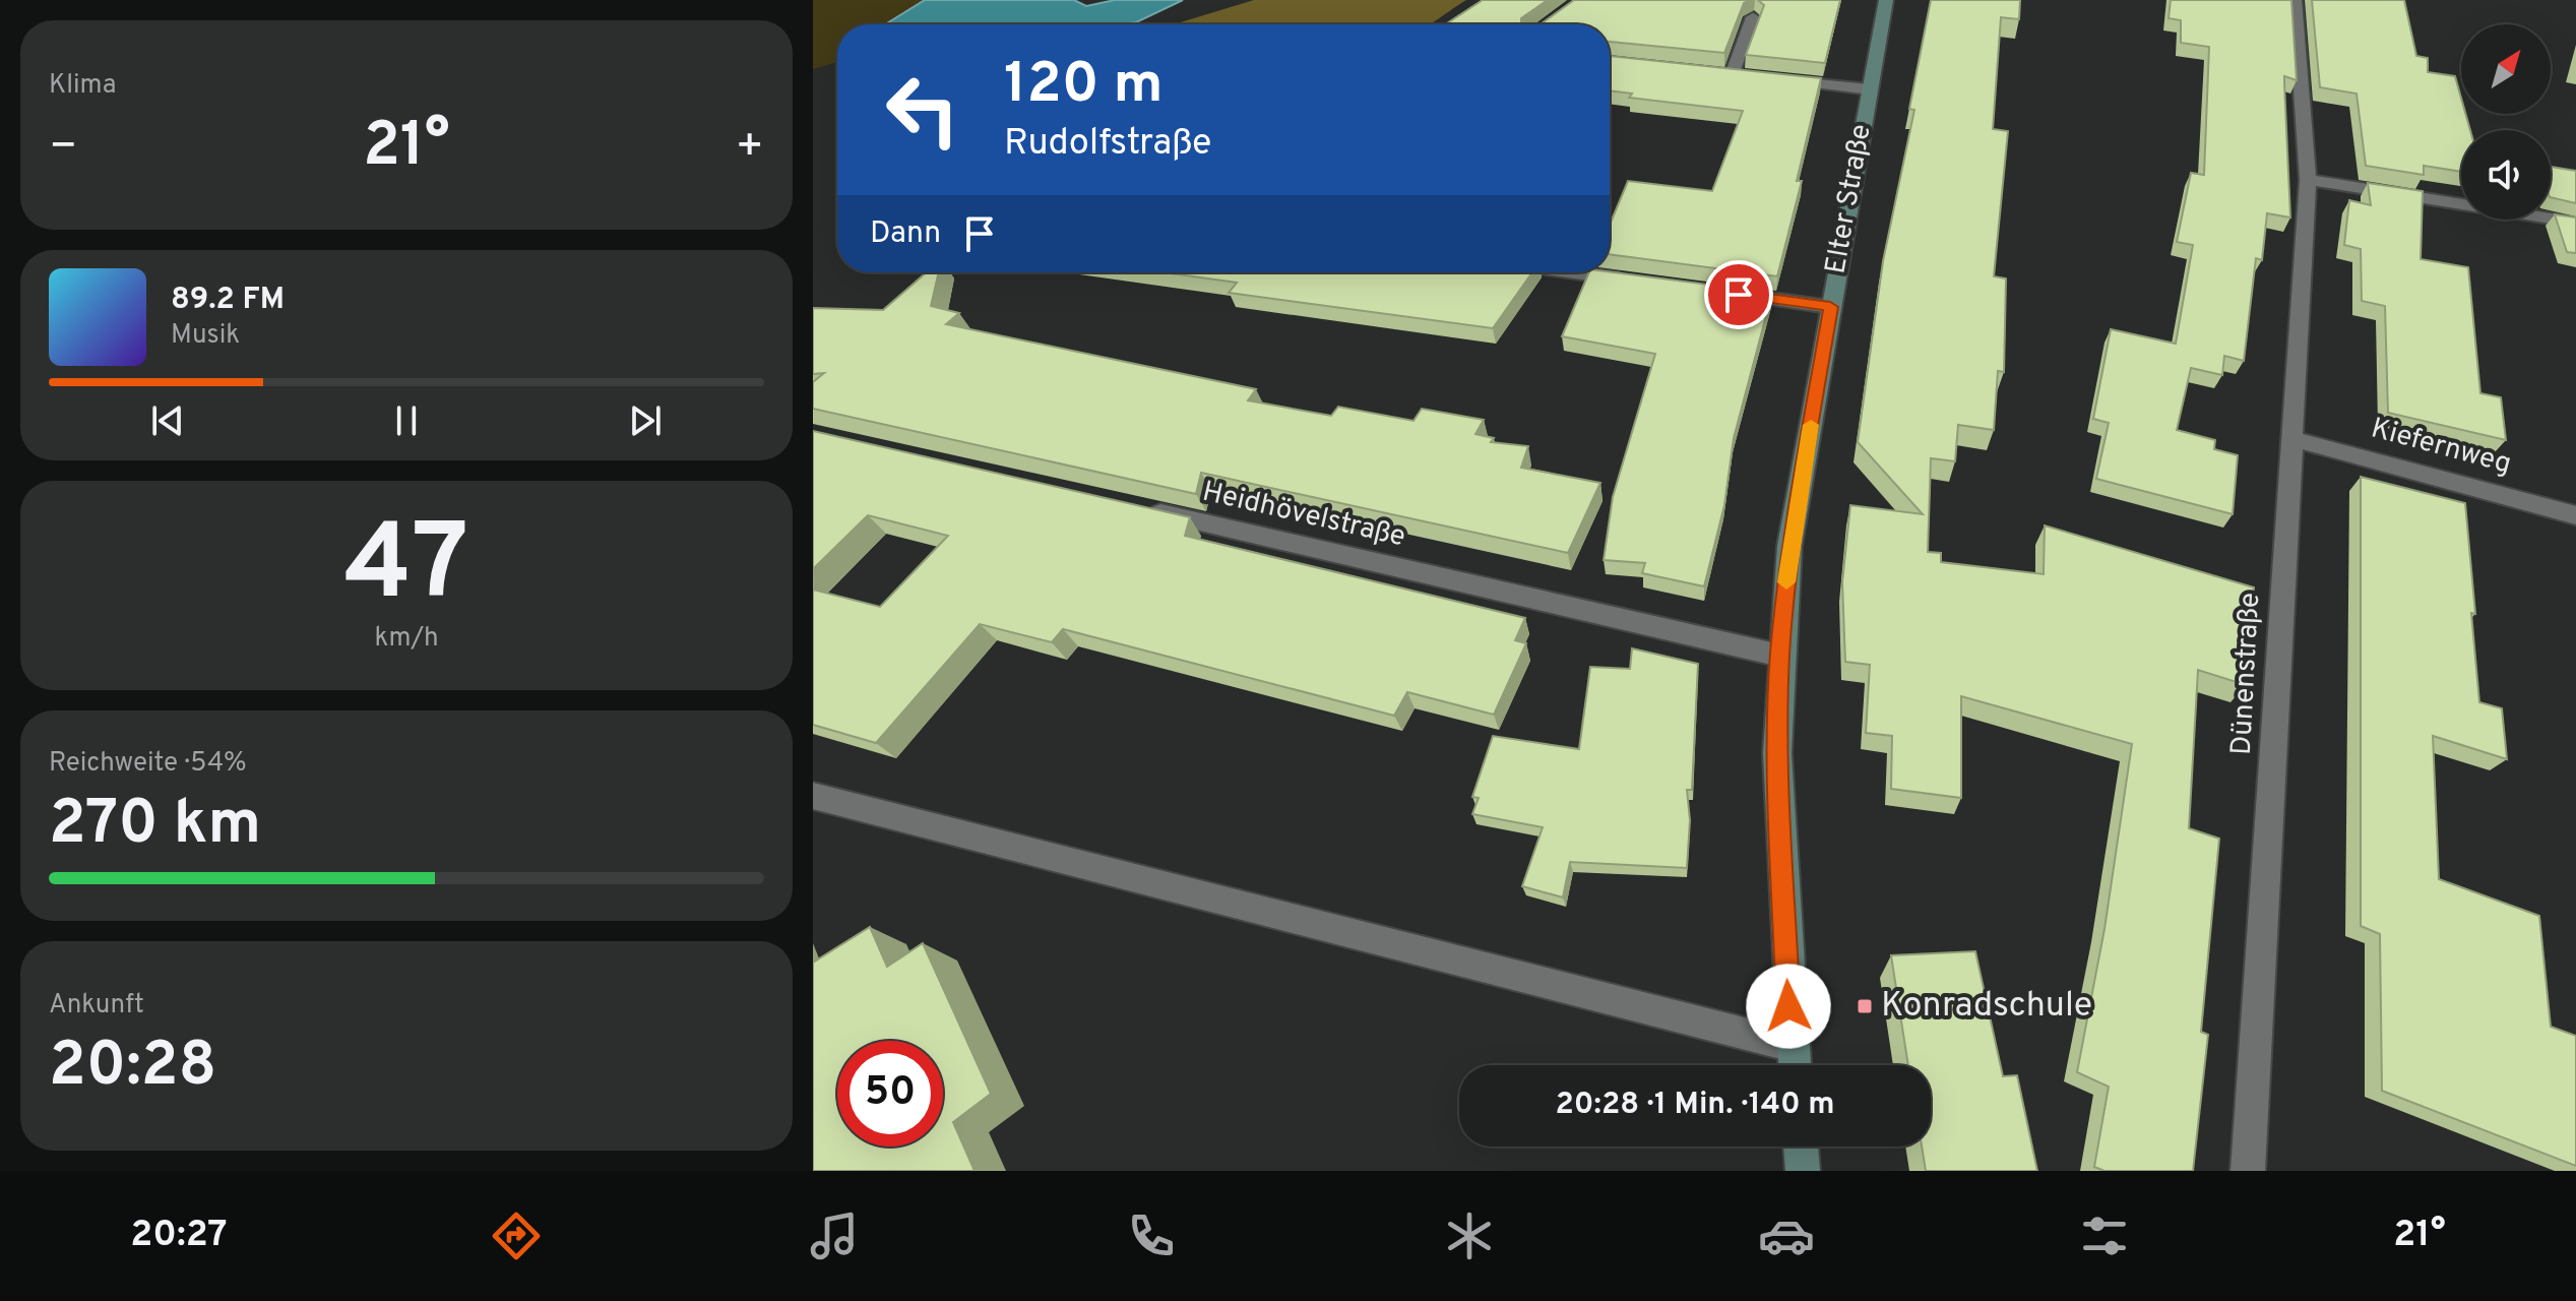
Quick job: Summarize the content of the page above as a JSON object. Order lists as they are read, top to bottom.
{
  "streets": {
    "main road": ["Elter Straße"],
    "street": ["Kiefernweg", "Heidhövelstraße", "Dünenstraße"]
  },
  "crossings": [
    ["Elter Straße", "Heidhövelstraße"],
    ["Kiefernweg", "Dünenstraße"]
  ],
  "places": {
    "transit": ["Konradschule"]
  },
  "north": "top right",
  "page": {
    "tile": [
      "Klima",
      ["47", "km/h"],
      ["Reichweite · 54%", "270 km"],
      ["Ankunft", "20:28"]
    ],
    "turn": ["120 m", "Rudolfstraße"],
    "heat": ["−", "21°", "+"],
    "then": "Dann",
    "song": ["89.2 FM", "Musik"],
    "limit": "50",
    "trip": "20:28 · 1 Min. · 140 m",
    "tabs": ["20:27", "21°"]
  }
}
